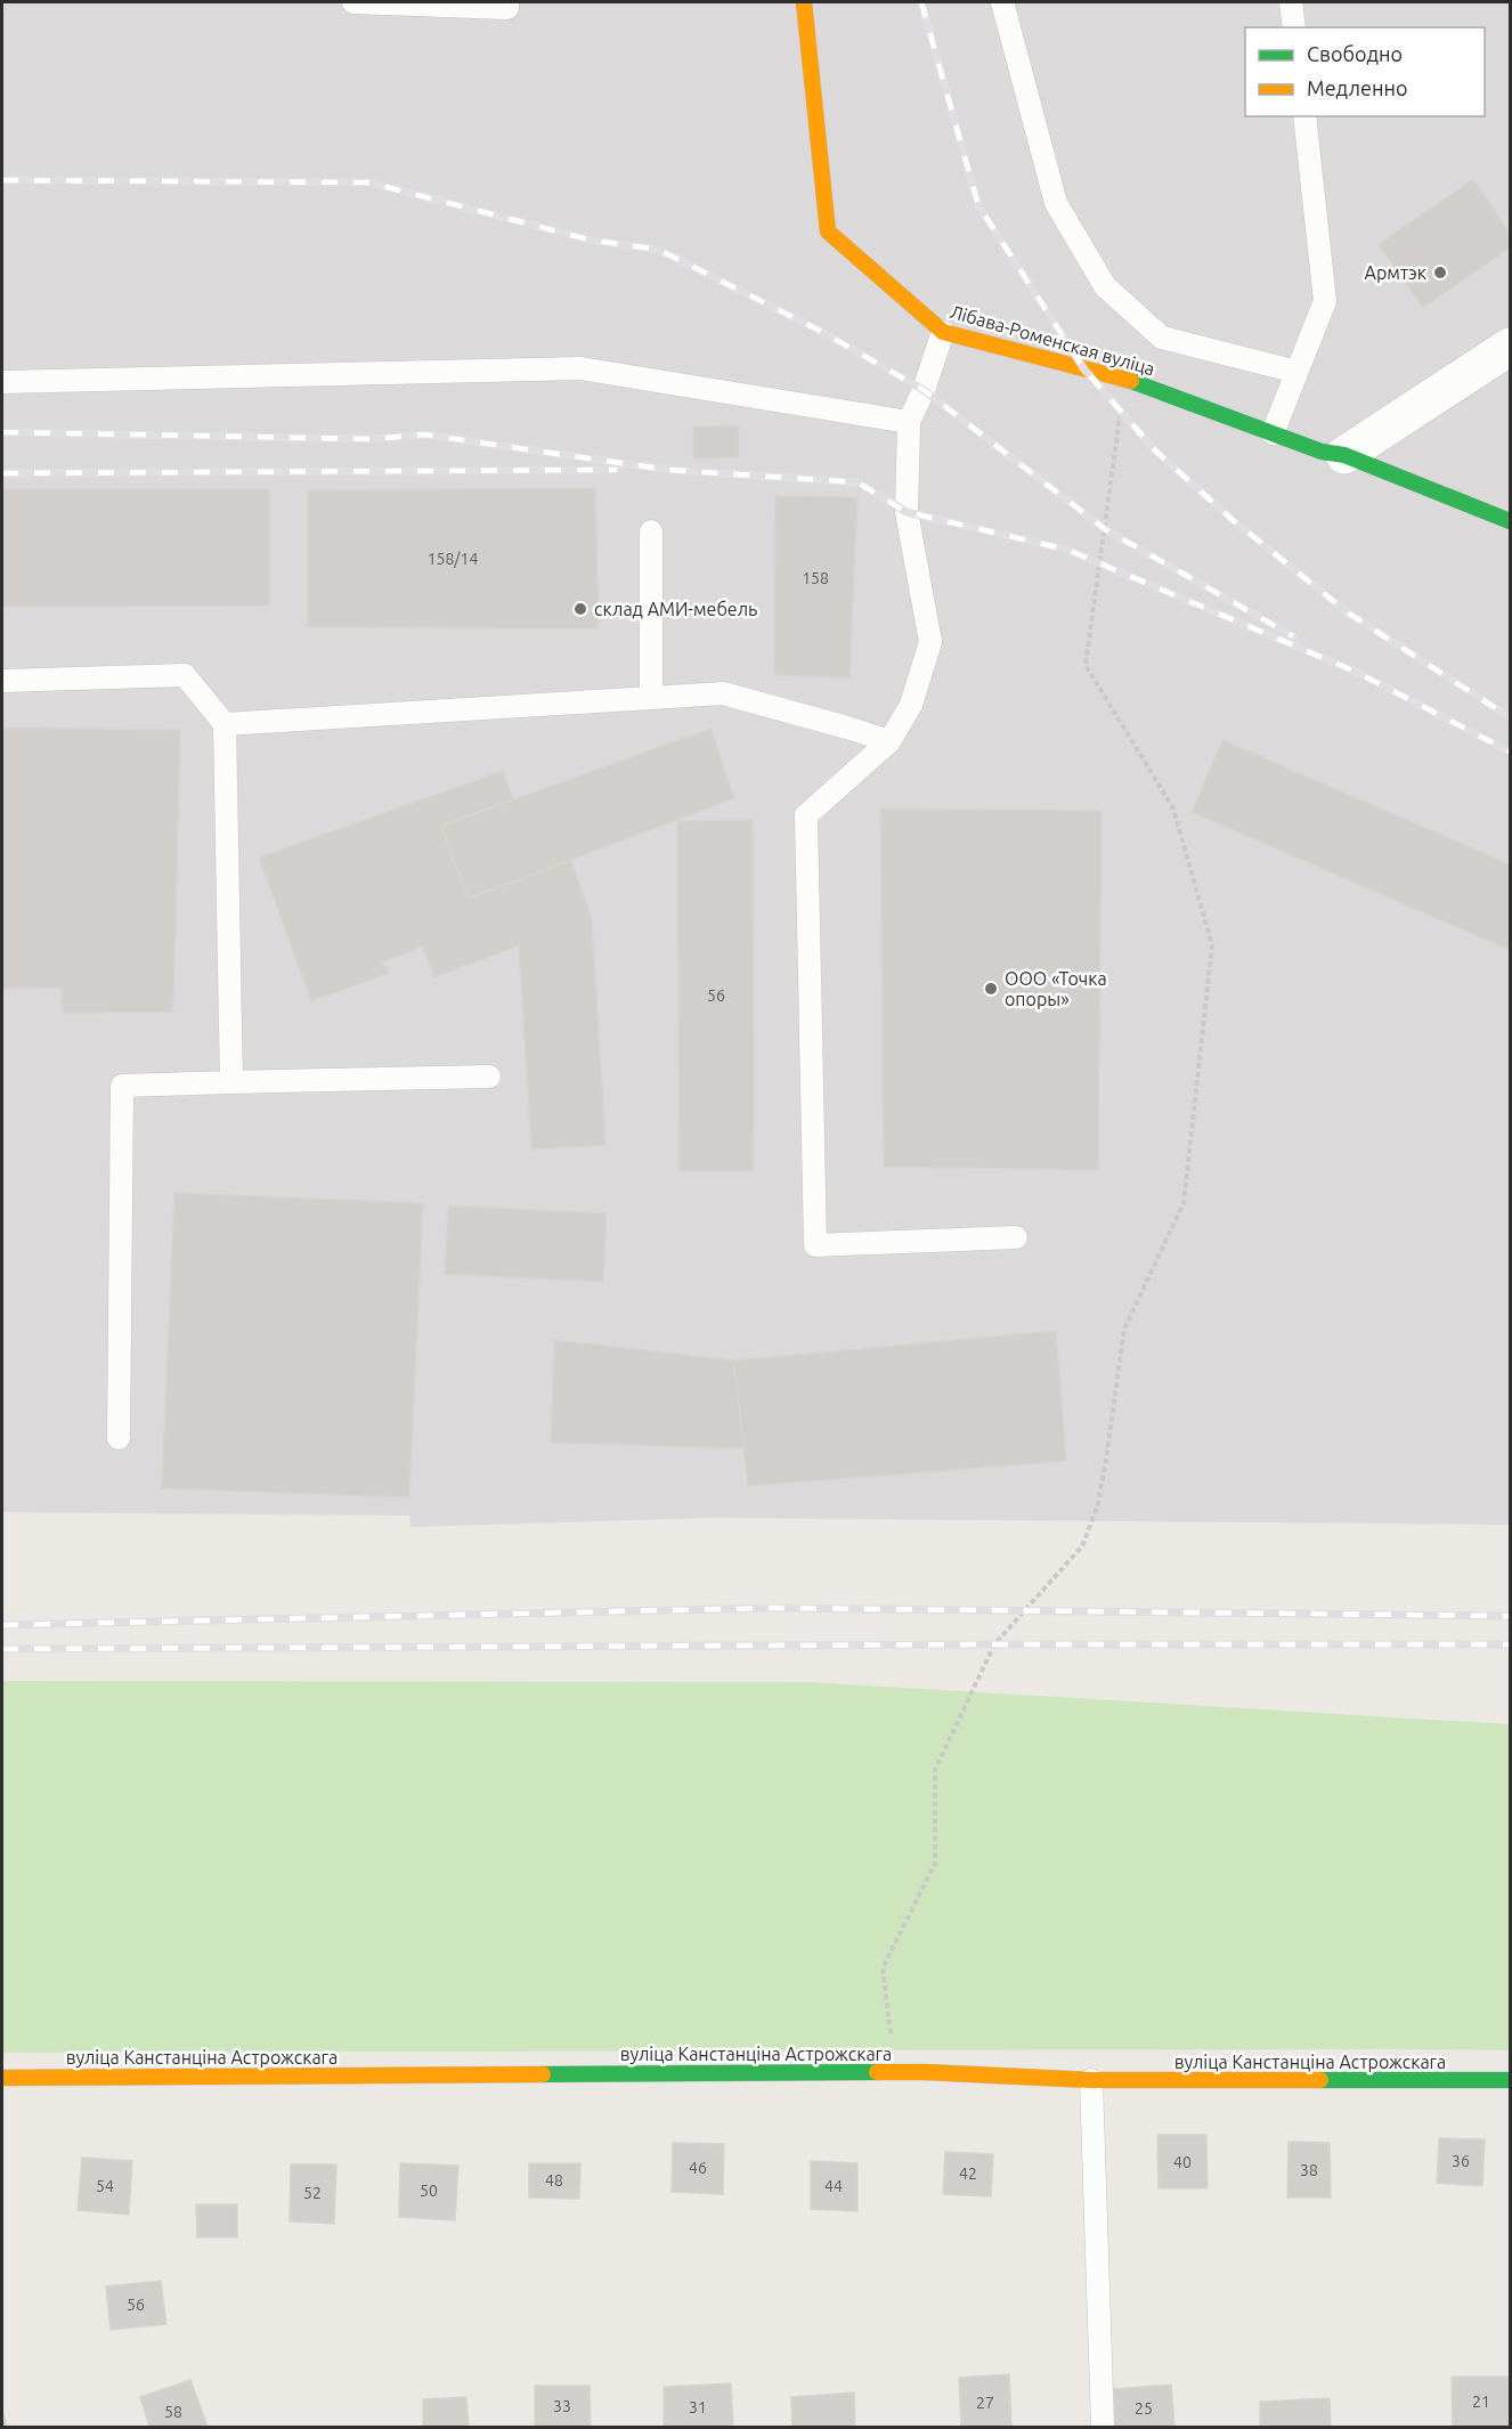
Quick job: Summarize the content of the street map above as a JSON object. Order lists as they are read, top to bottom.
{
  "streets": {
    "street": ["Лібава-Роменская вуліца", "вуліца Канстанціна Астрожскага"]
  },
  "places": ["Армтэк", "склад АМИ-мебель", "ООО «Точка опоры»"],
  "house_numbers": [
    "158/14",
    "158",
    "56",
    "36",
    "40",
    "46",
    "38",
    "42",
    "48",
    "54",
    "44",
    "50",
    "52",
    "56",
    "21",
    "27",
    "33",
    "31",
    "25",
    "58"
  ],
  "legend": ["Свободно", "Медленно"]
}
